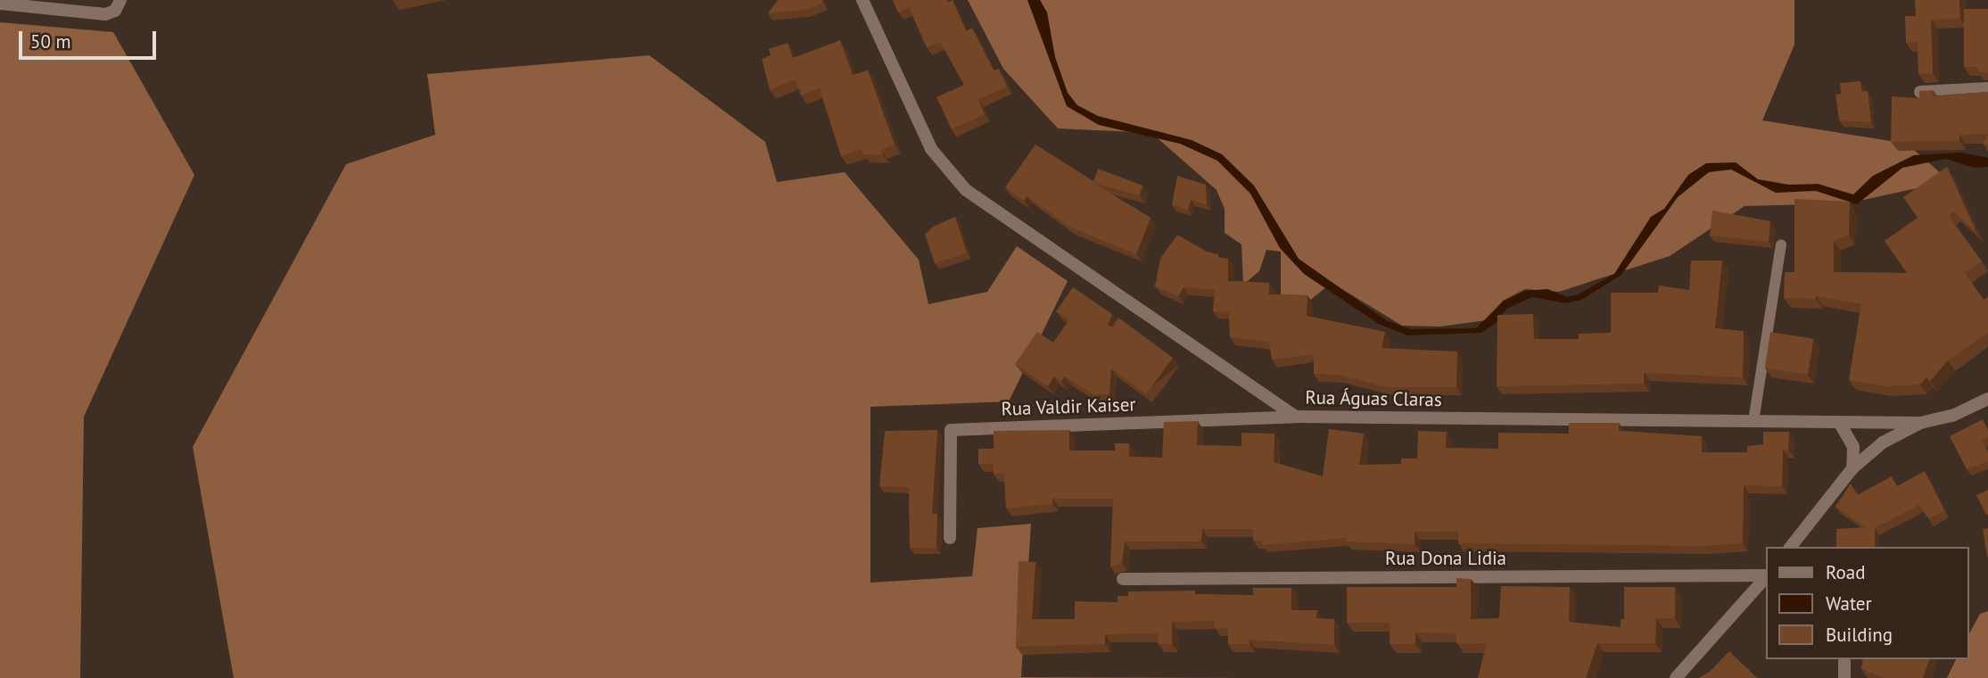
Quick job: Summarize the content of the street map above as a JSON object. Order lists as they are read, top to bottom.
{
  "streets": {
    "street": ["Rua Águas Claras", "Rua Valdir Kaiser", "Rua Dona Lidia"]
  },
  "crossings": [
    ["Rua Águas Claras", "Rua Valdir Kaiser"]
  ],
  "legend": ["Road", "Water", "Building"],
  "scale_bar": "50 m"
}
